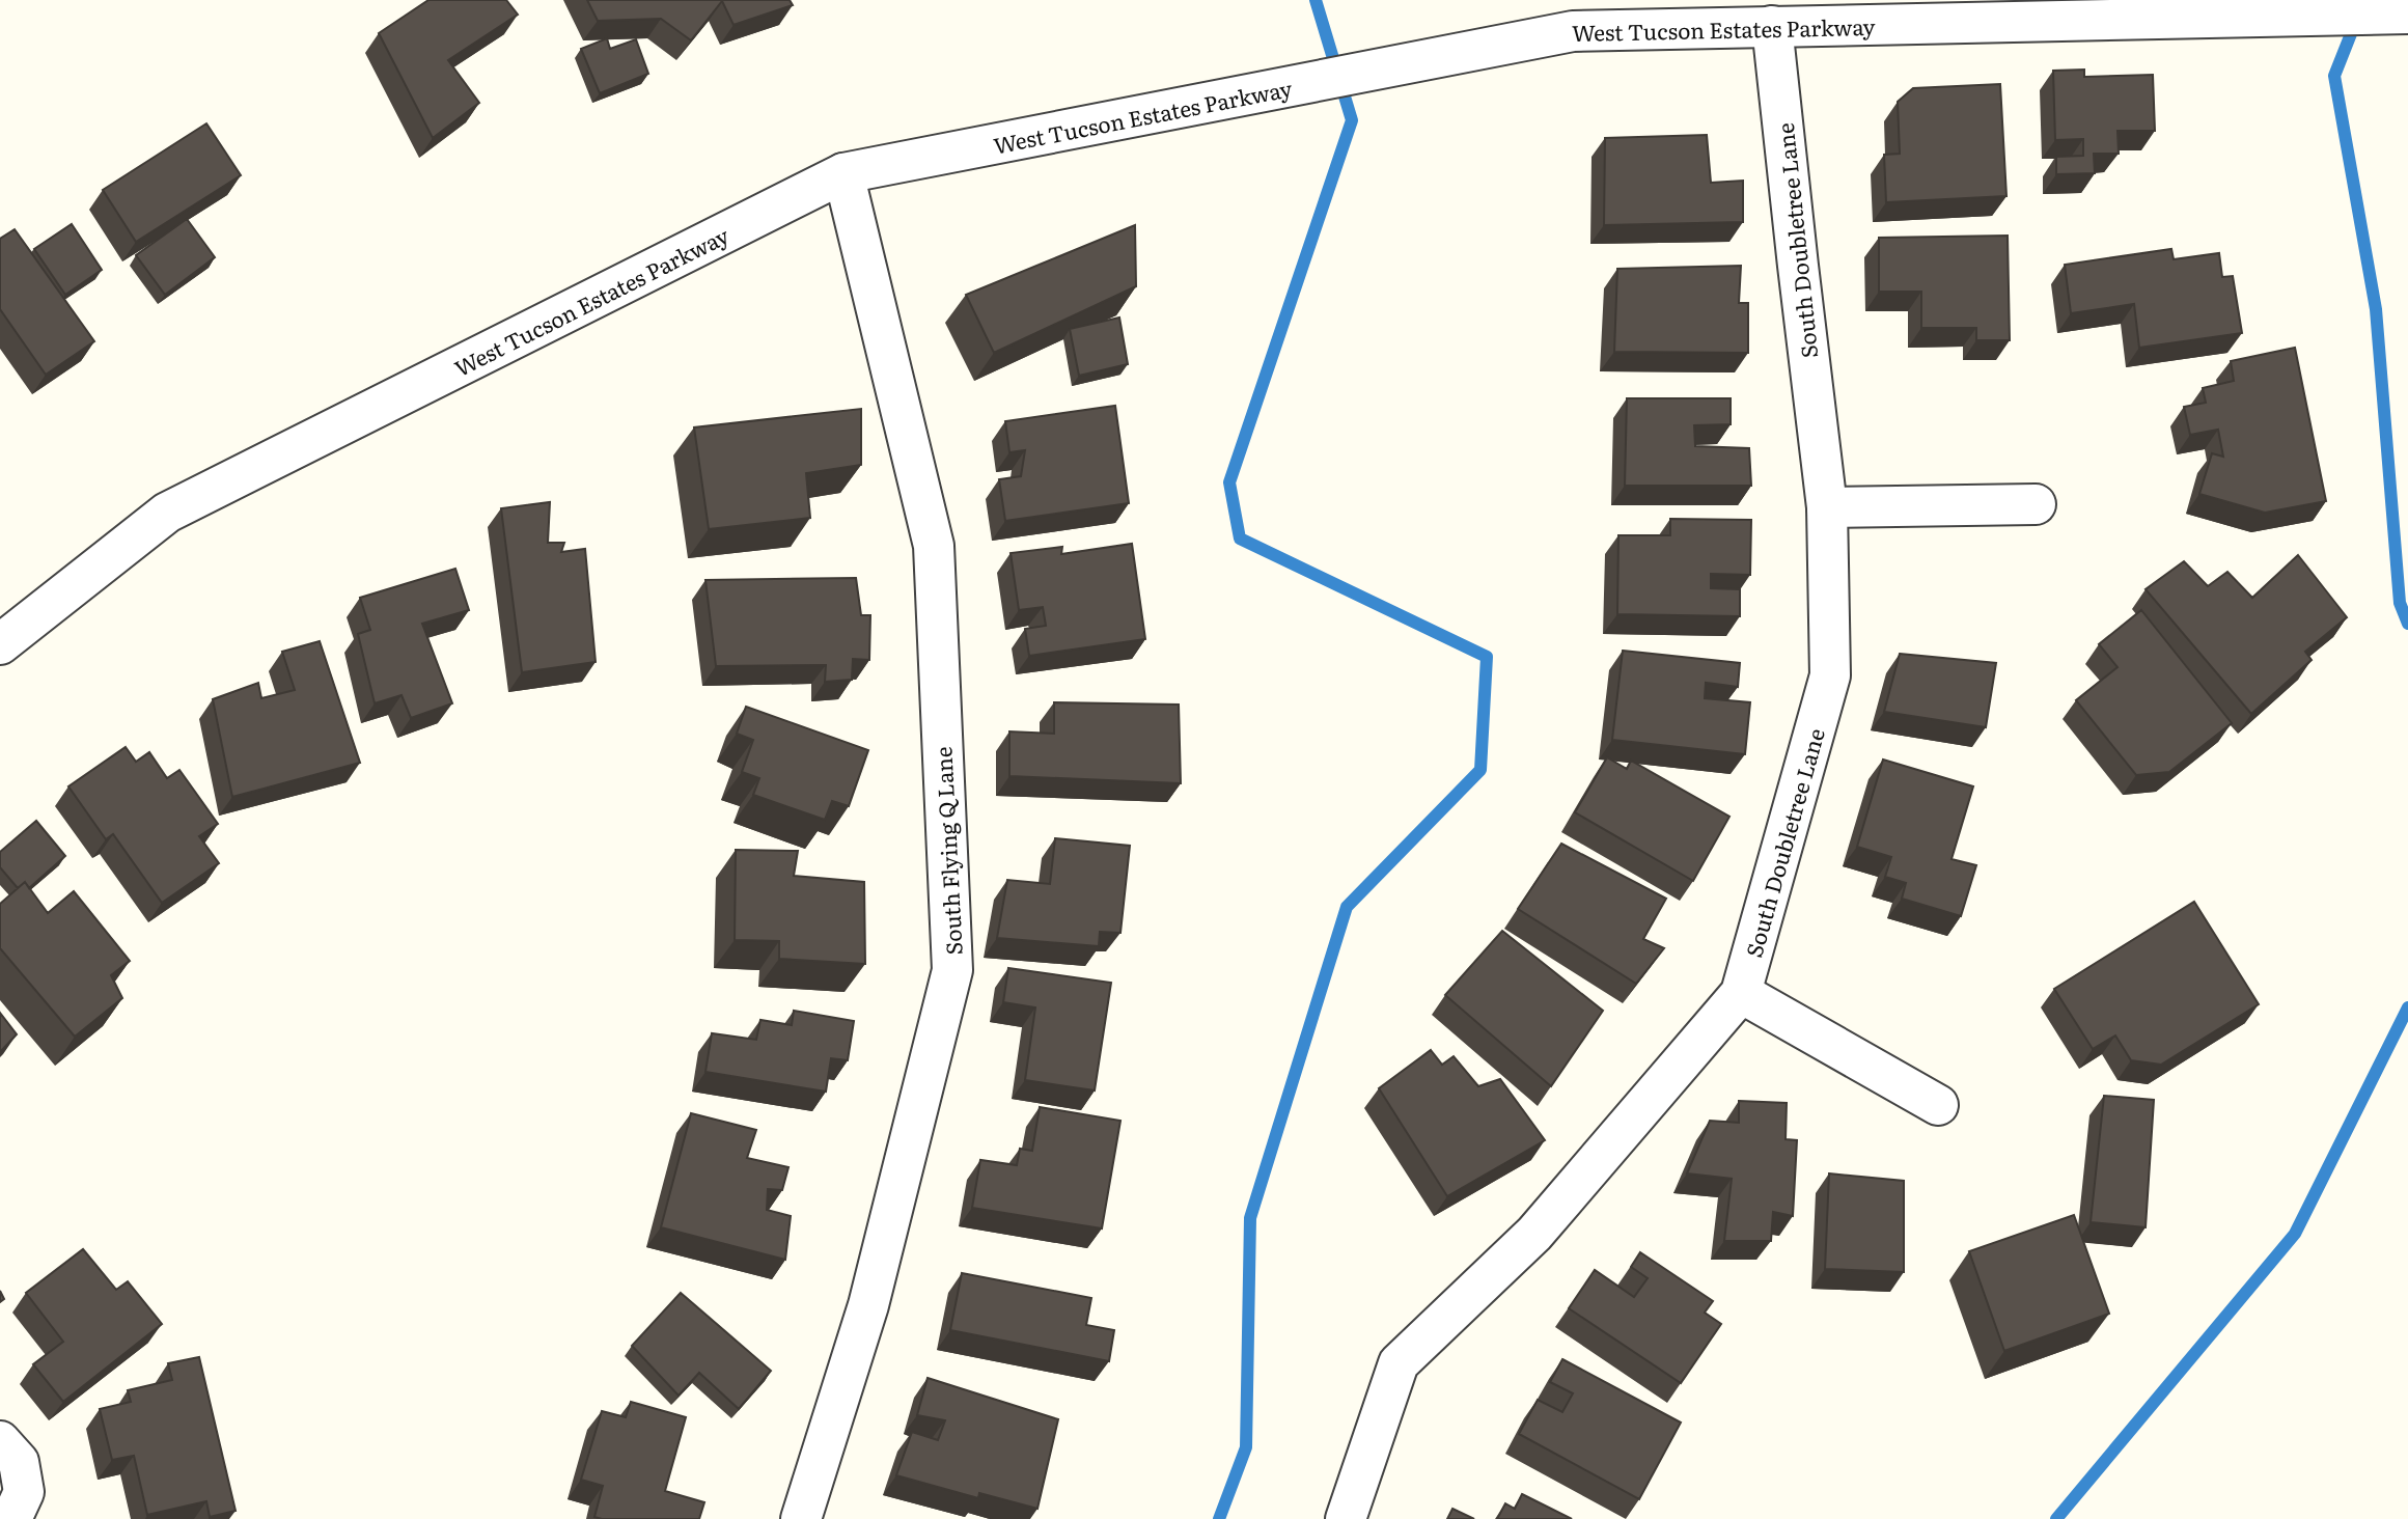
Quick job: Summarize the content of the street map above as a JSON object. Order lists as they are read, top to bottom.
{
  "streets": {
    "street": ["West Tucson Estates Parkway", "South Doubletree Lane", "South Flying Q Lane"]
  },
  "crossings": [
    ["West Tucson Estates Parkway", "South Doubletree Lane"],
    ["West Tucson Estates Parkway", "South Flying Q Lane"]
  ]
}
